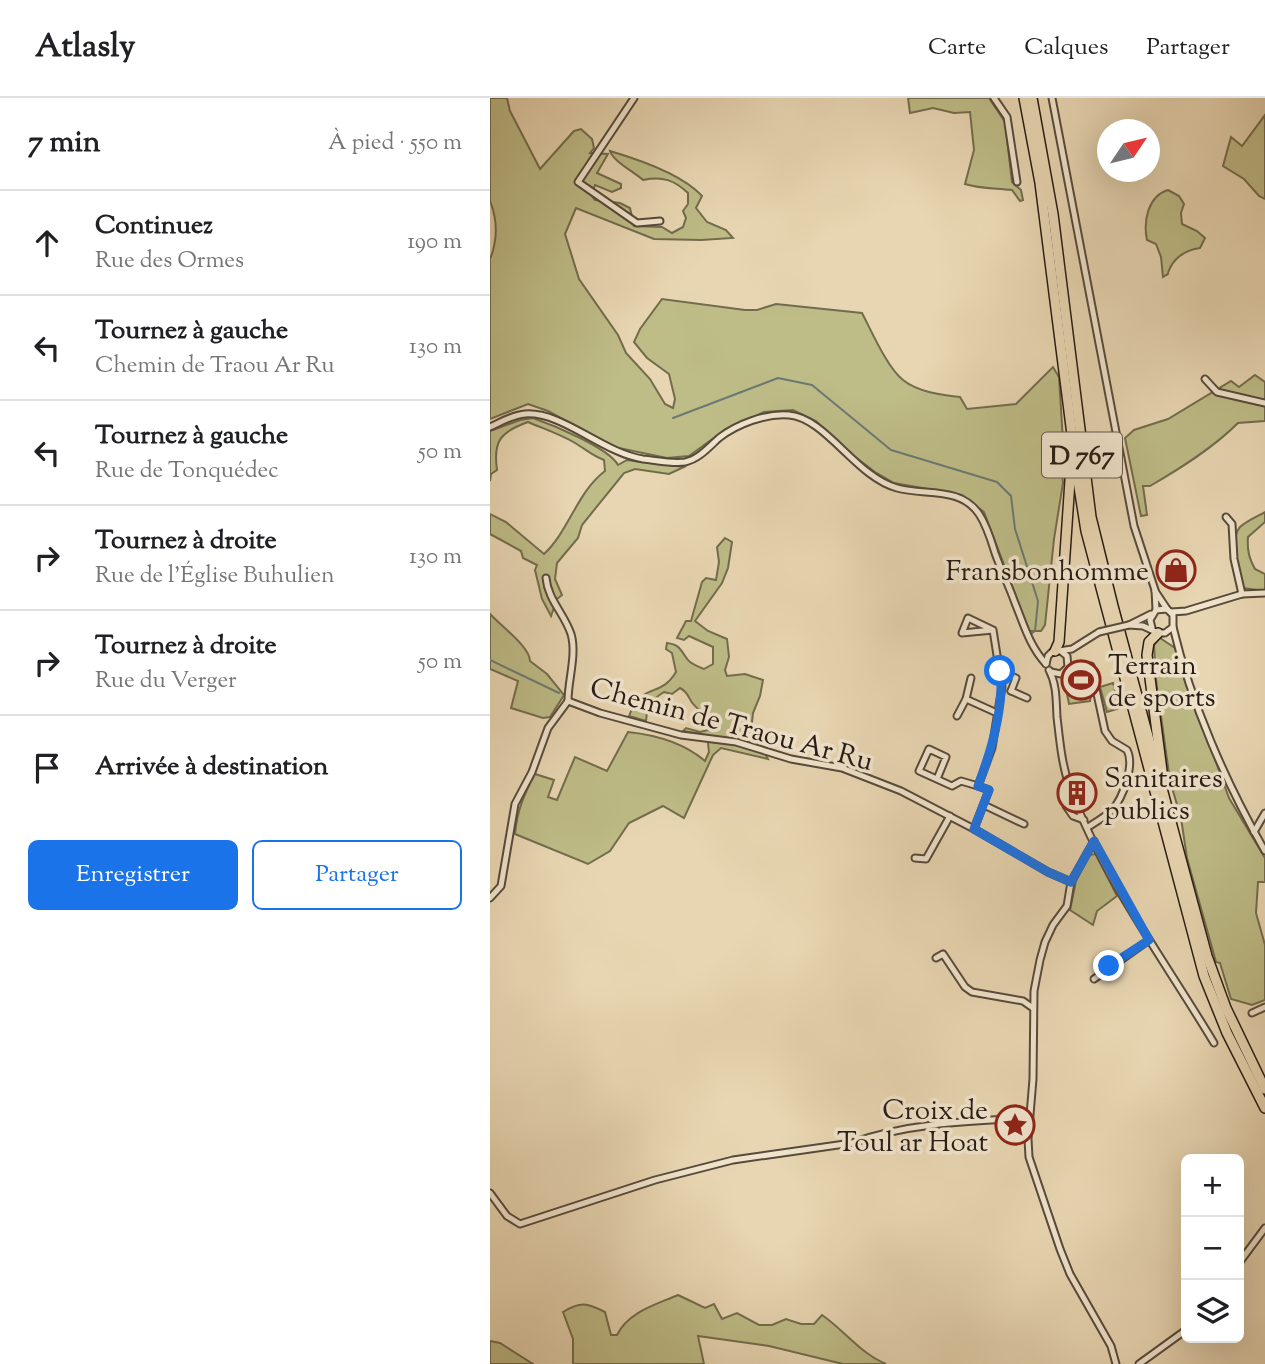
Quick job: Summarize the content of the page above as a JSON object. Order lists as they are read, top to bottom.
{
  "streets": {
    "highway": ["D 767"],
    "street": ["Chemin de Traou Ar Ru"]
  },
  "places": {
    "shop": ["Fransbonhomme"],
    "sports": ["Terrain de sports"],
    "building": ["Sanitaires publics"],
    "place": ["Croix de Toul ar Hoat"]
  },
  "north": "top right",
  "page": {
    "header": "Atlasly",
    "nav": ["Carte", "Calques", "Partager"],
    "heading": ["7 min", "À pied · 550 m"],
    "list": [
      ["Continuez", "Rue des Ormes", "190 m"],
      ["Tournez à gauche", "Chemin de Traou Ar Ru", "130 m"],
      ["Tournez à gauche", "Rue de Tonquédec", "50 m"],
      ["Tournez à droite", "Rue de l'Église Buhulien", "130 m"],
      ["Tournez à droite", "Rue du Verger", "50 m"],
      "Arrivée à destination"
    ],
    "buttons": ["Enregistrer", "Partager"],
    "map_buttons": ["+", "−"]
  }
}
